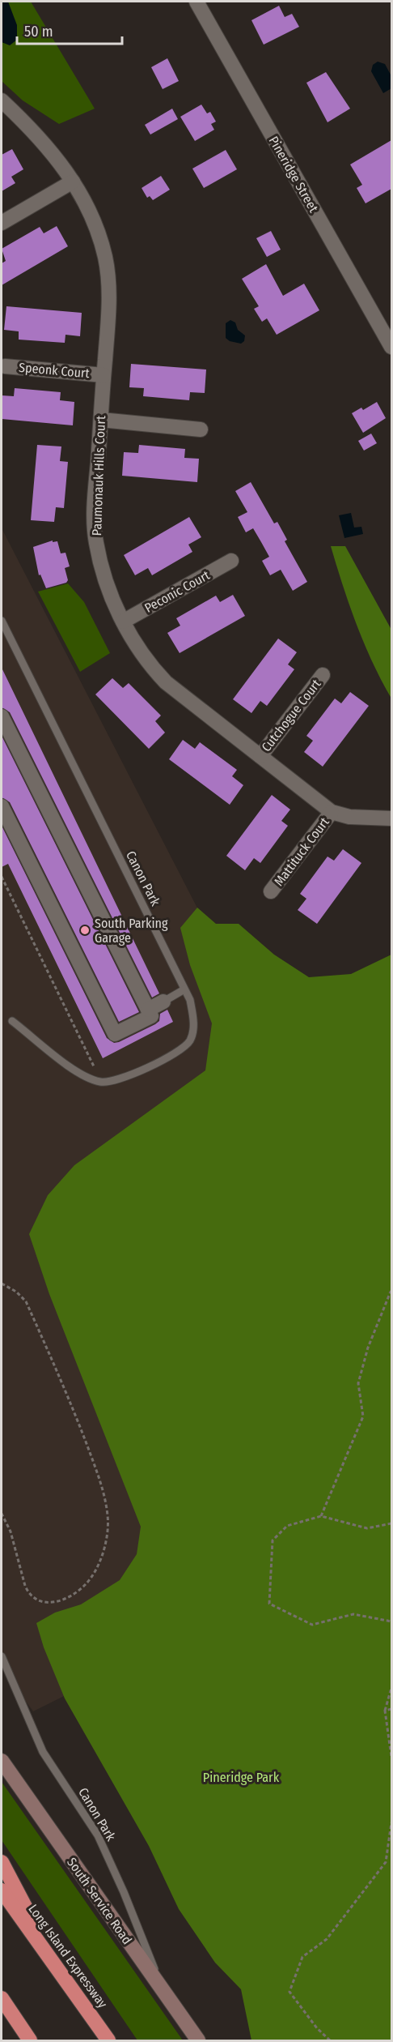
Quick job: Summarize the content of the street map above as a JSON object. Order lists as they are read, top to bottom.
{
  "streets": {
    "highway": ["Long Island Expressway"],
    "main road": ["South Service Road"],
    "street": [
      "Pineridge Street",
      "Speonk Court",
      "Paumonauk Hills Court",
      "Peconic Court",
      "Cutchogue Court",
      "Mattituck Court"
    ],
    "lane": ["Canon Park"]
  },
  "crossings": [
    ["Speonk Court", "Paumonauk Hills Court"],
    ["Paumonauk Hills Court", "Peconic Court"],
    ["Paumonauk Hills Court", "Cutchogue Court"],
    ["Paumonauk Hills Court", "Mattituck Court"],
    ["Canon Park", "South Service Road"]
  ],
  "parks": ["Pineridge Park"],
  "places": ["South Parking Garage"],
  "scale_bar": "50 m"
}
